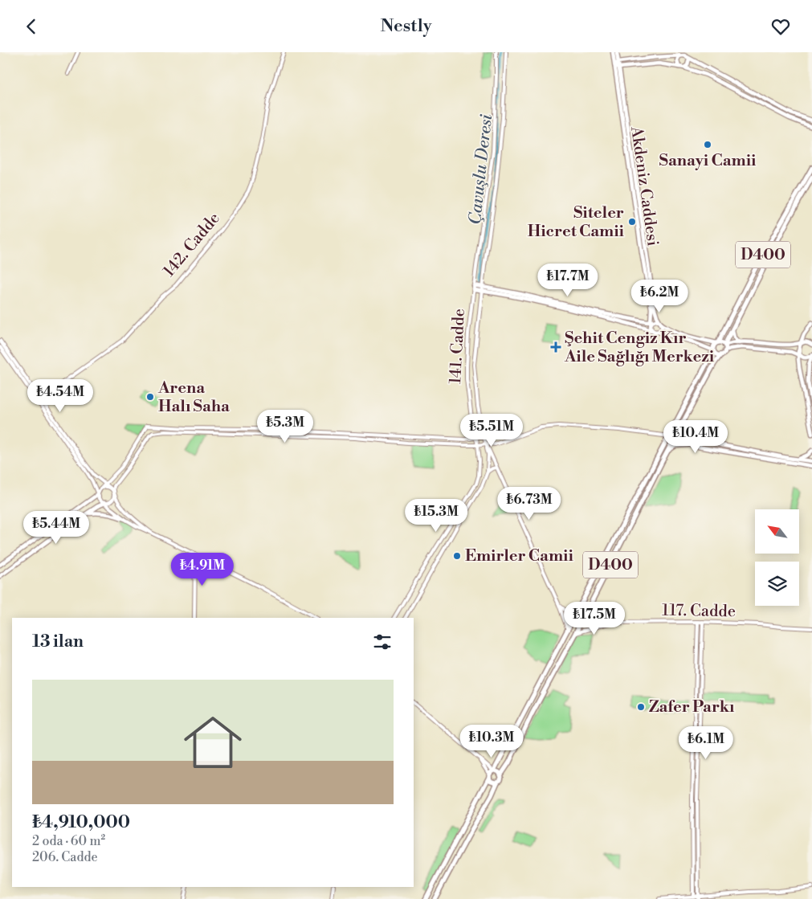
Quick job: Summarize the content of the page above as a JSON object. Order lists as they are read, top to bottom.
{
  "streets": {
    "highway": ["D400"],
    "main road": ["Akdeniz Caddesi"],
    "street": ["142. Cadde", "141. Cadde", "117. Cadde"]
  },
  "crossings": [
    ["D400", "117. Cadde"]
  ],
  "water": ["Çavuşlu Deresi"],
  "places": {
    "other": [
      "Sanayi Camii",
      "Siteler Hicret Camii",
      "Arena Halı Saha",
      "Emirler Camii",
      "Zafer Parkı"
    ],
    "health": ["Şehit Cengiz Kır Aile Sağlığı Merkezi"]
  },
  "north": "top left",
  "page": {
    "header": "Nestly",
    "price": [
      "₺17.7M",
      "₺6.2M",
      "₺4.54M",
      "₺5.3M",
      "₺5.51M",
      "₺10.4M",
      "₺6.73M",
      "₺15.3M",
      "₺5.44M",
      "₺4.91M",
      "₺17.5M",
      "₺10.3M",
      "₺6.1M"
    ],
    "heading": "13 ilan",
    "list": [
      {
        "name": "₺4,910,000",
        "note": "2 oda · 60 m² · 206. Cadde"
      }
    ]
  }
}
